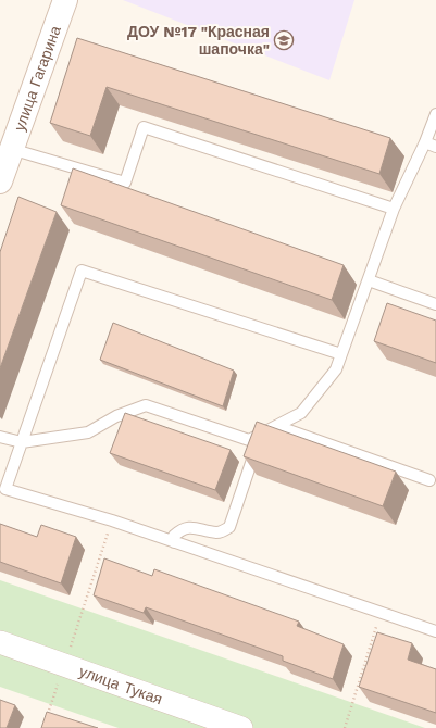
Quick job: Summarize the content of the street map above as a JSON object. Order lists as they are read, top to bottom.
{
  "streets": {
    "street": ["улица Гагарина", "улица Тукая"]
  },
  "places": {
    "school or university": ["ДОУ №17 \"Красная шапочка\""]
  }
}
